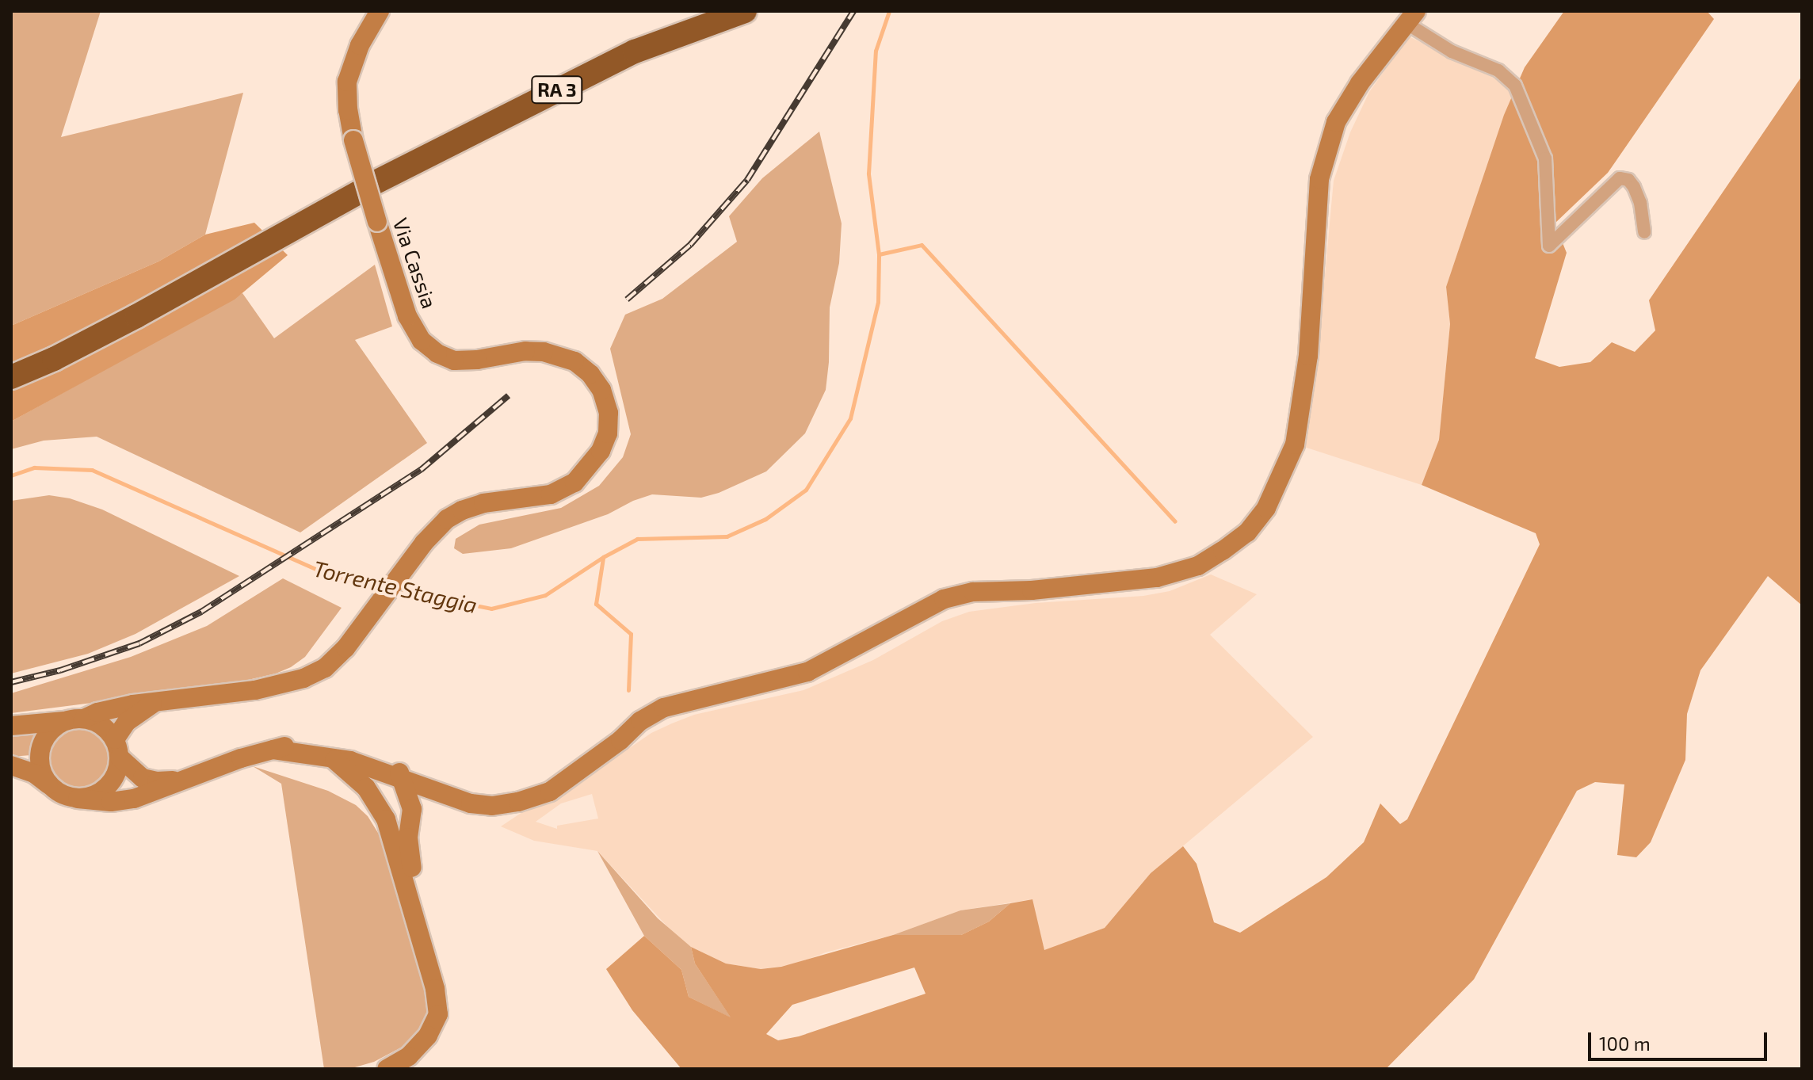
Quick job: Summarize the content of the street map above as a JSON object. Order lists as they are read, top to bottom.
{
  "streets": {
    "highway": ["RA 3"],
    "main road": ["Via Cassia"]
  },
  "water": ["Torrente Staggia"],
  "scale_bar": "100 m"
}
